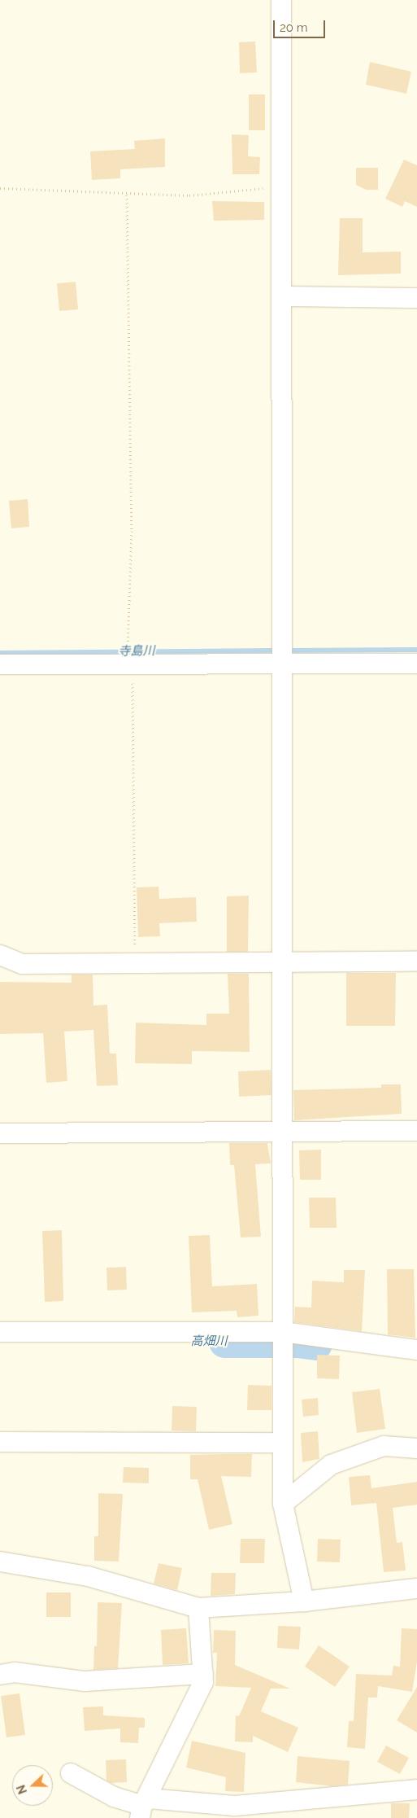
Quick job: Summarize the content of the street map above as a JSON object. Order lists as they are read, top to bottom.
{
  "water": ["寺島川", "高畑川"],
  "scale_bar": "20 m",
  "north": "left"
}
